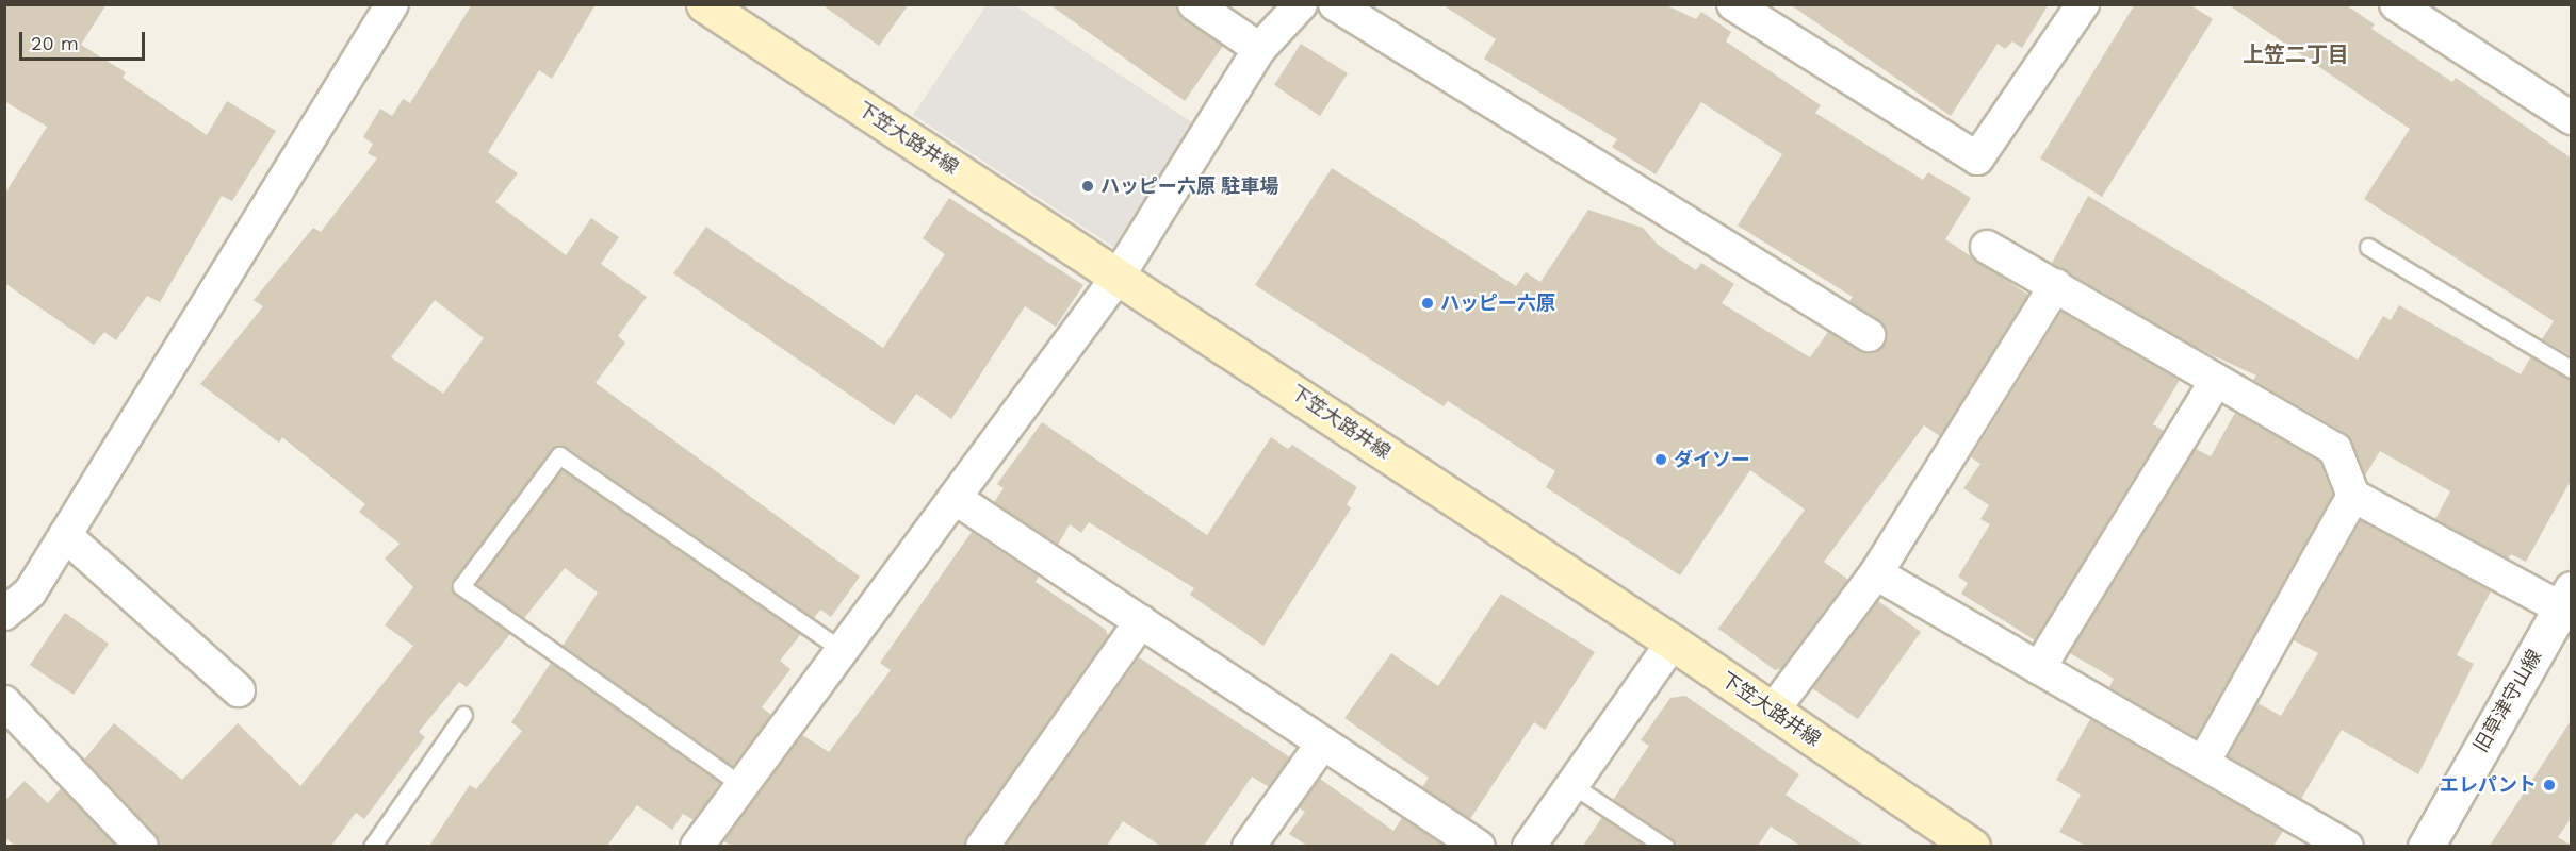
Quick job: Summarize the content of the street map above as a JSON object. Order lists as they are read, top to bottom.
{
  "streets": {
    "main road": ["下笠大路井線"],
    "street": ["旧草津守山線"]
  },
  "districts": ["上笠二丁目"],
  "places": [
    "ハッピー六原 駐車場",
    "ハッピー六原",
    "ダイソー",
    "エレパント"
  ],
  "scale_bar": "20 m"
}
